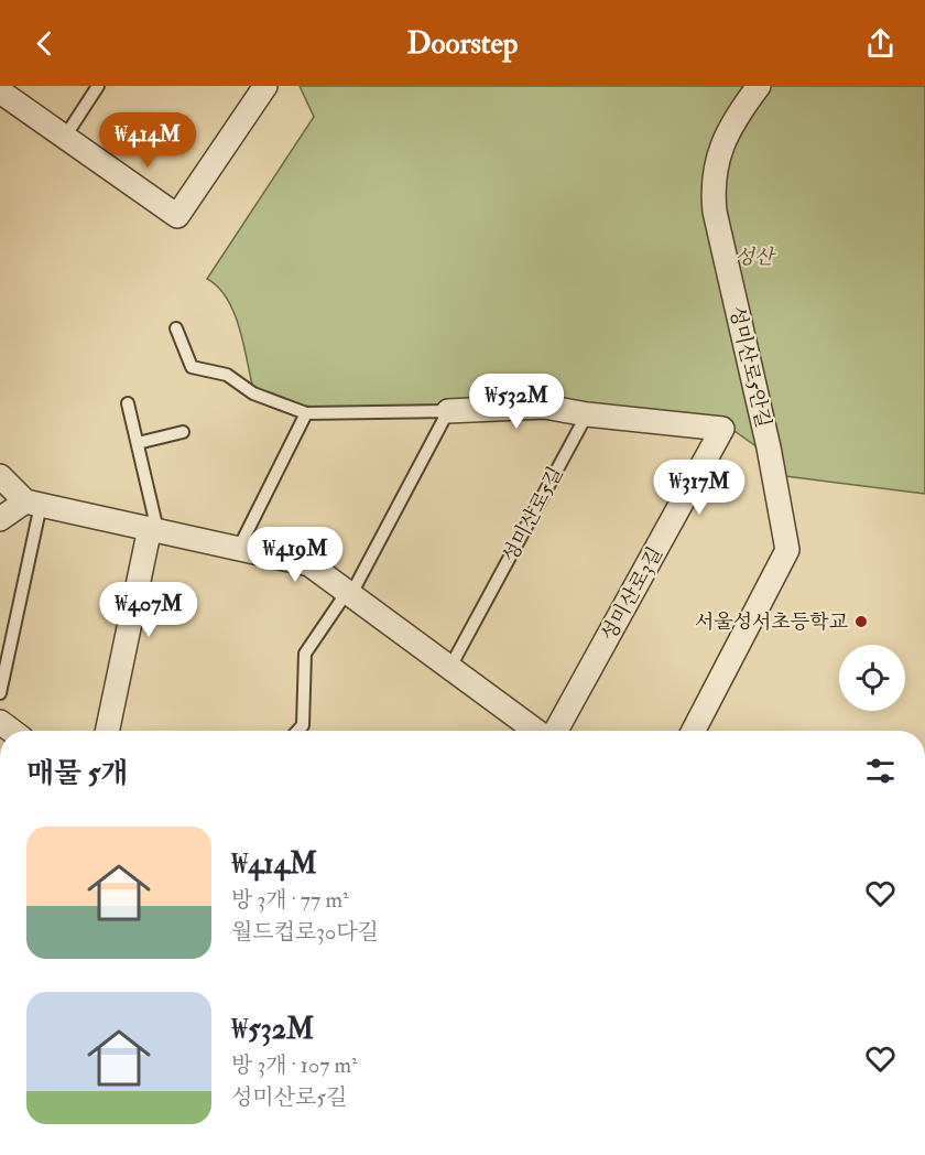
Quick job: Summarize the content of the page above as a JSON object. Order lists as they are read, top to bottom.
{
  "streets": {
    "street": ["성미산로5안길", "성미산로3길"],
    "lane": ["성미산로5길"]
  },
  "crossings": [
    ["성미산로5길", "성미산로3길"]
  ],
  "parks": ["성산"],
  "places": ["서울성서초등학교"],
  "page": {
    "header": "Doorstep",
    "price": [
      "₩414M",
      "₩532M",
      "₩317M",
      "₩419M",
      "₩407M"
    ],
    "heading": "매물 5개",
    "list": [
      {
        "name": "₩414M",
        "note": "방 3개 · 77 m² · 월드컵로30다길"
      },
      {
        "name": "₩532M",
        "note": "방 3개 · 107 m² · 성미산로5길"
      }
    ]
  }
}
